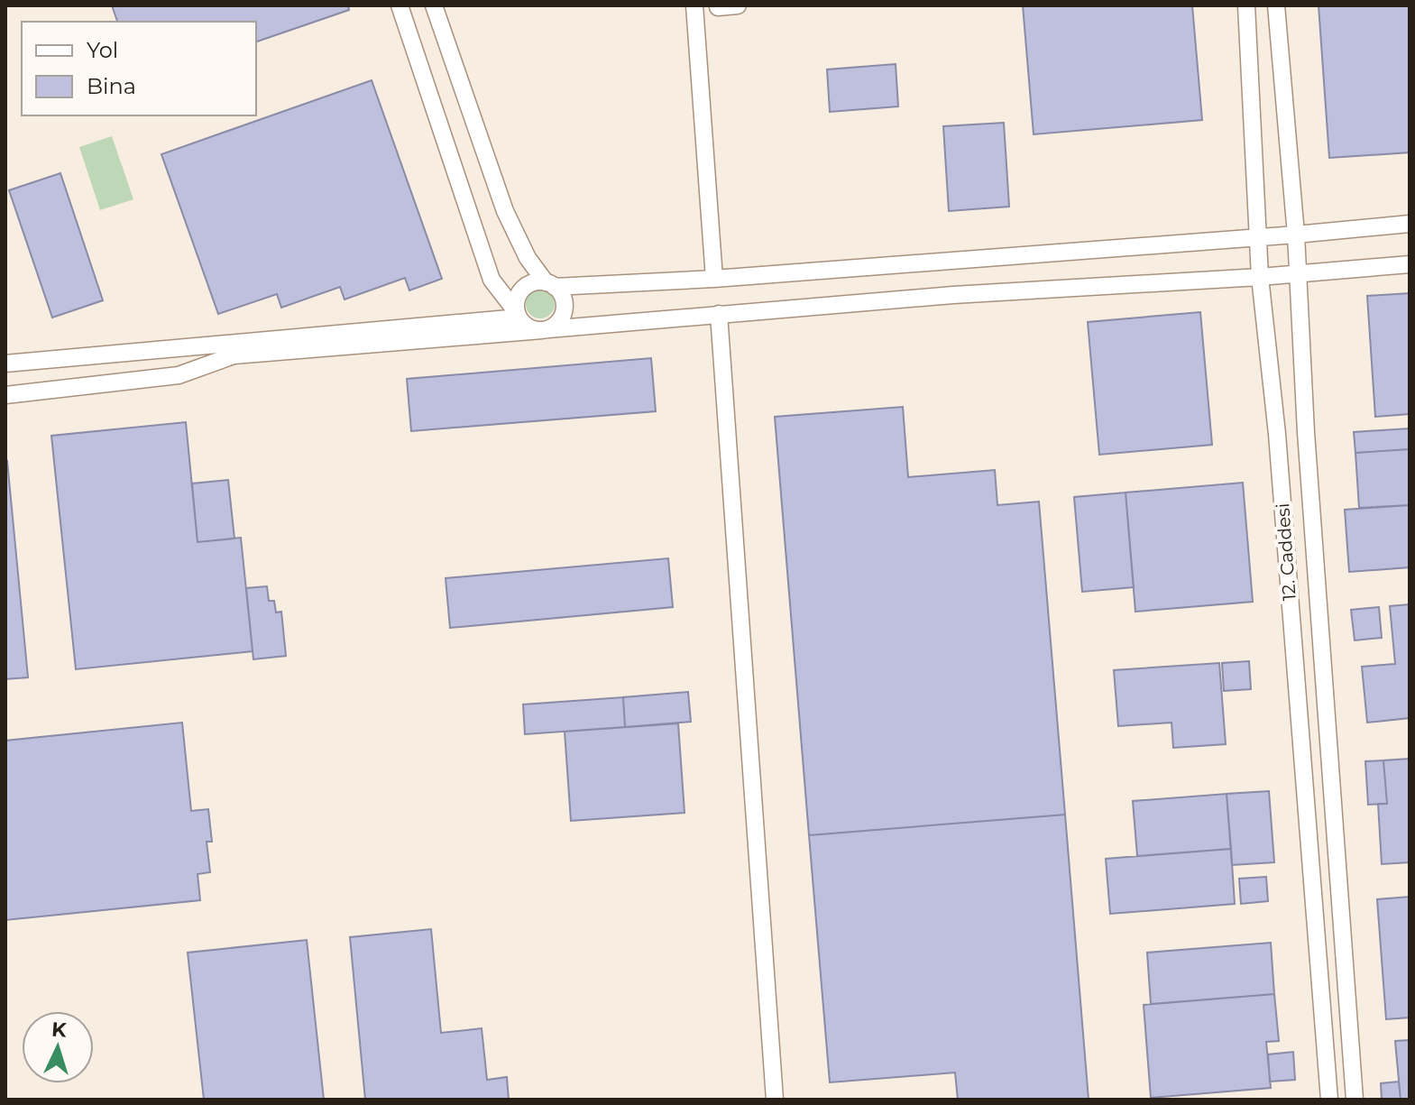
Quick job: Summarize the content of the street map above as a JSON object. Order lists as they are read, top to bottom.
{
  "streets": {
    "street": ["12. Caddesi"]
  },
  "legend": ["Yol", "Bina"],
  "north": "top"
}
